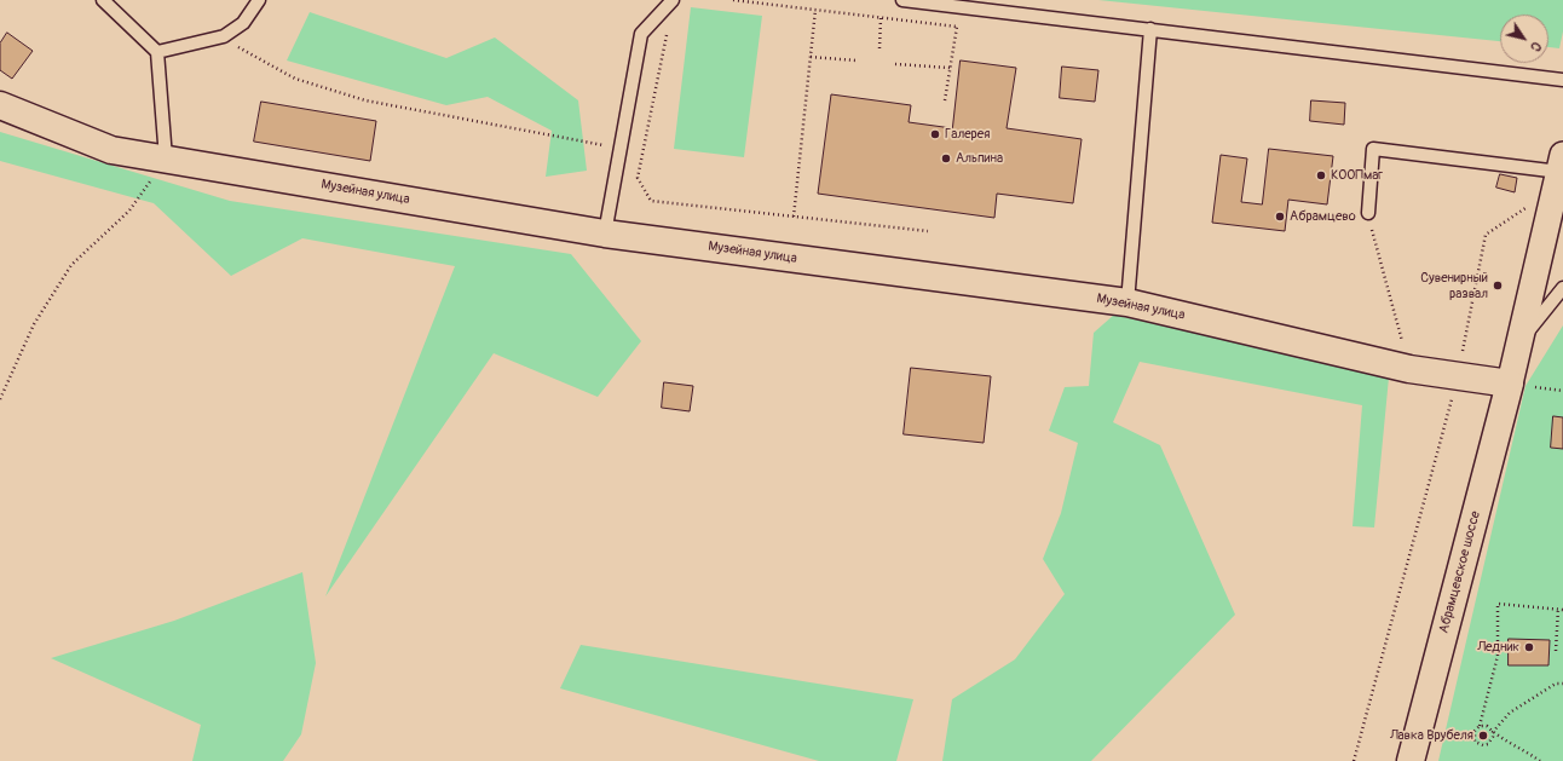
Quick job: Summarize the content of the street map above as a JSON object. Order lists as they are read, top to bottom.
{
  "streets": {
    "street": ["Музейная улица", "Абрамцевское шоссе"]
  },
  "crossings": [
    ["Музейная улица", "Абрамцевское шоссе"]
  ],
  "places": [
    "Галерея",
    "Альпина",
    "КООПмаг",
    "Абрамцево",
    "Сувенирный развал",
    "Ледник",
    "Лавка Врубеля"
  ],
  "north": "bottom right"
}
